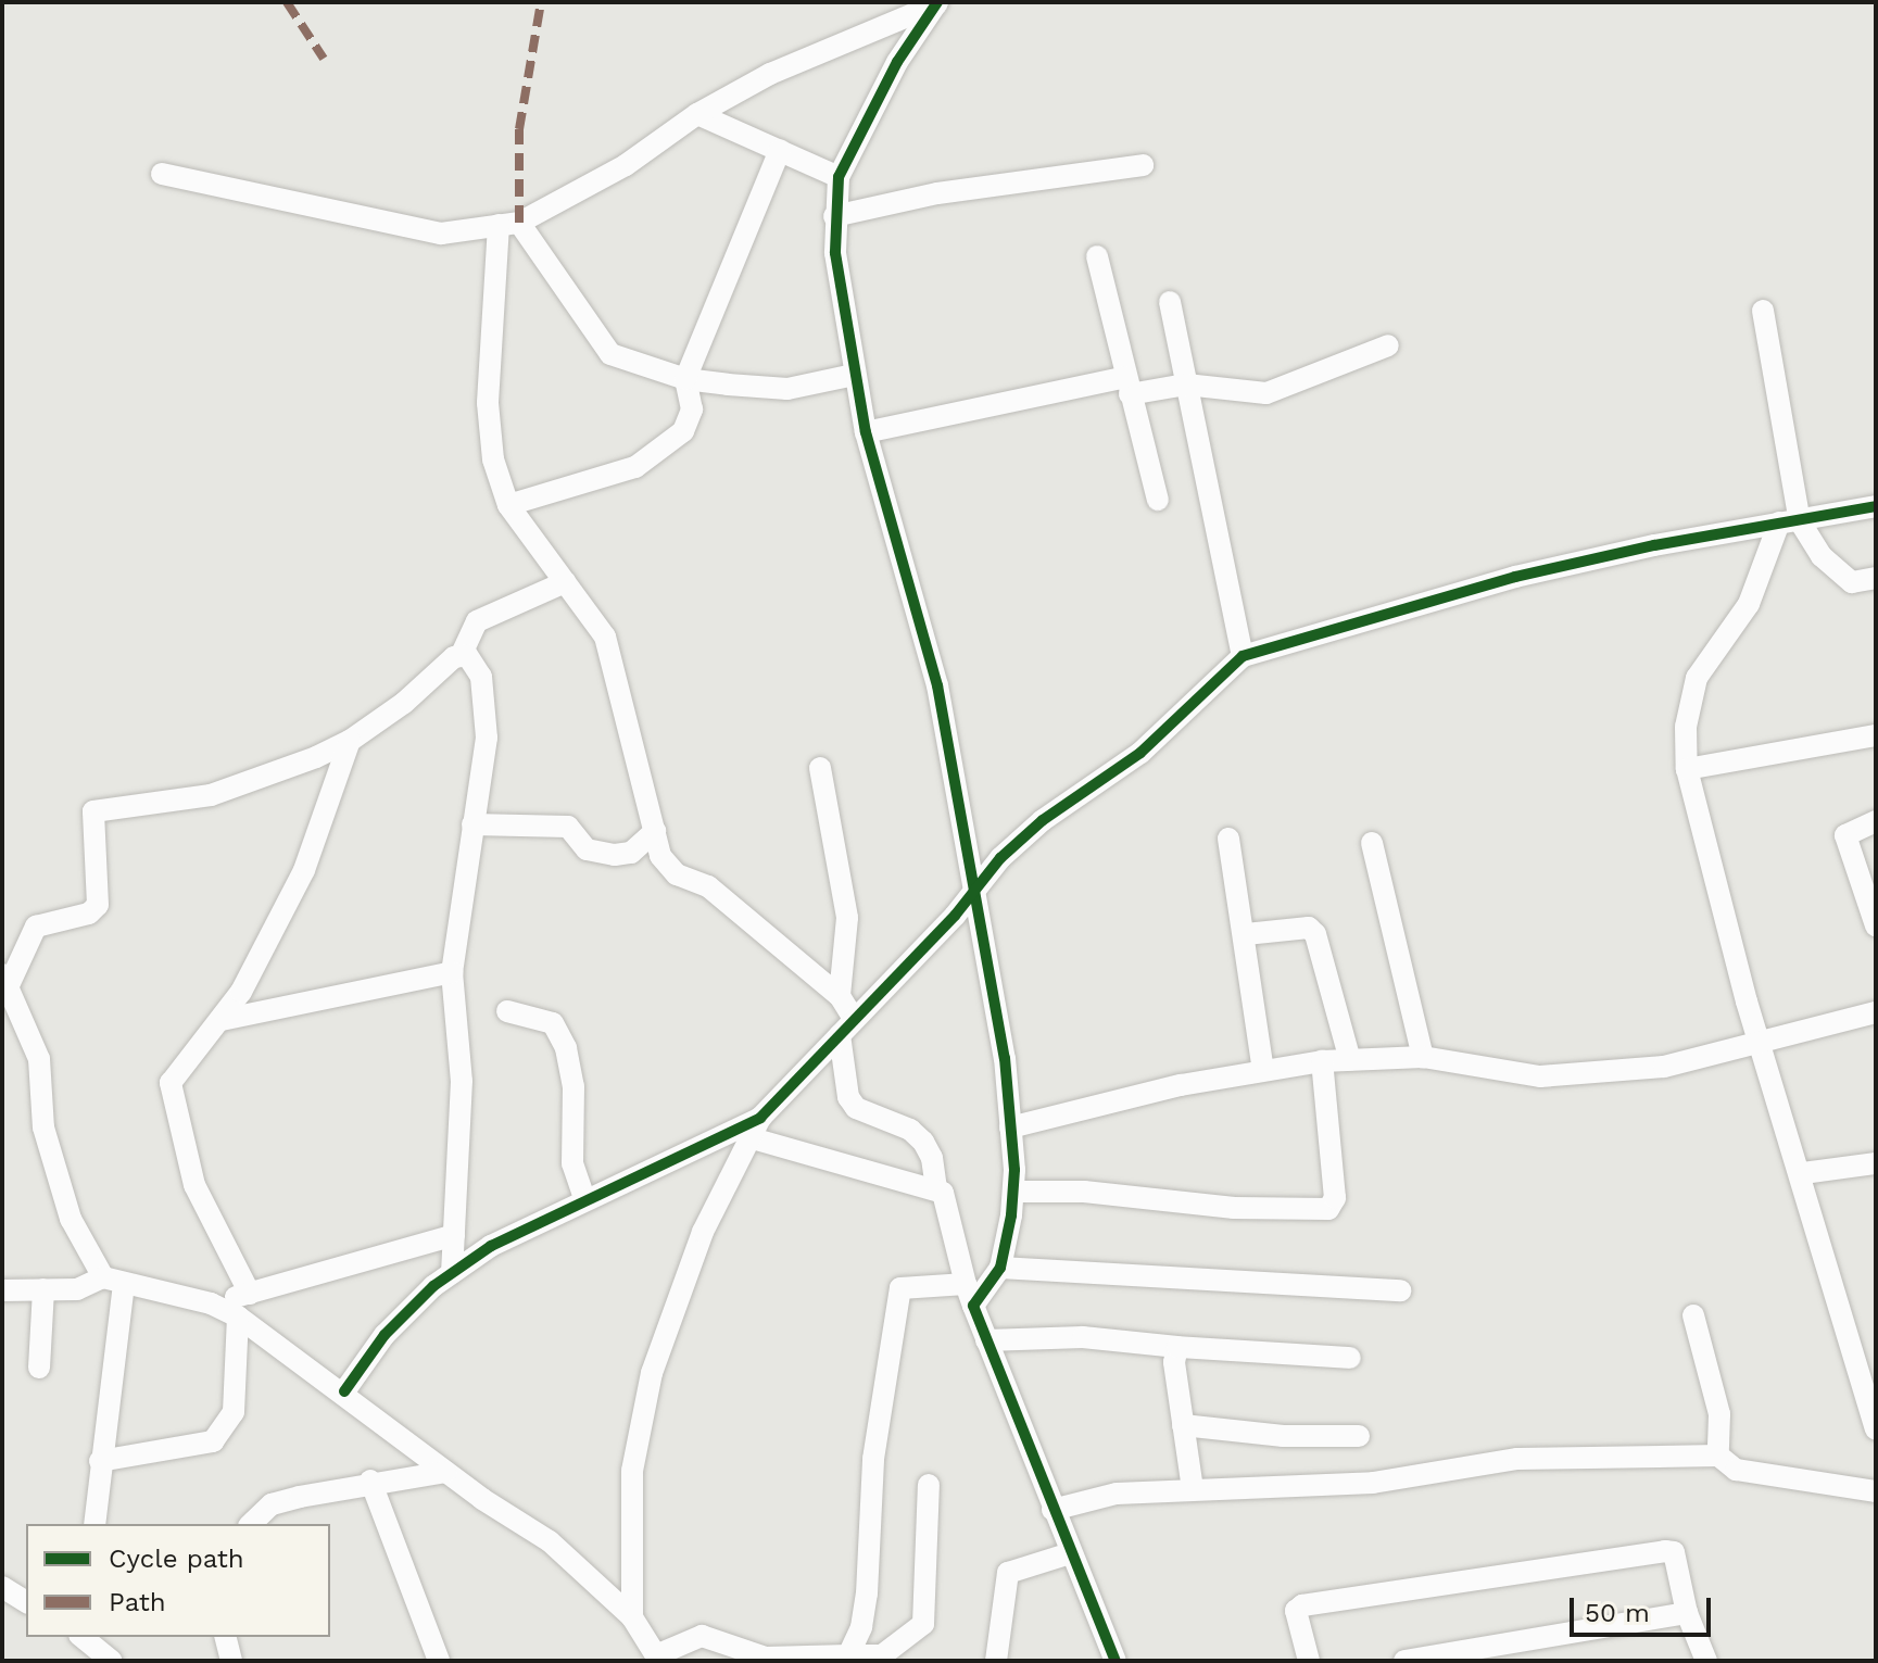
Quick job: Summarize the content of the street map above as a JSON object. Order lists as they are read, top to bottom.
{
  "legend": ["Cycle path", "Path"],
  "scale_bar": "50 m"
}
